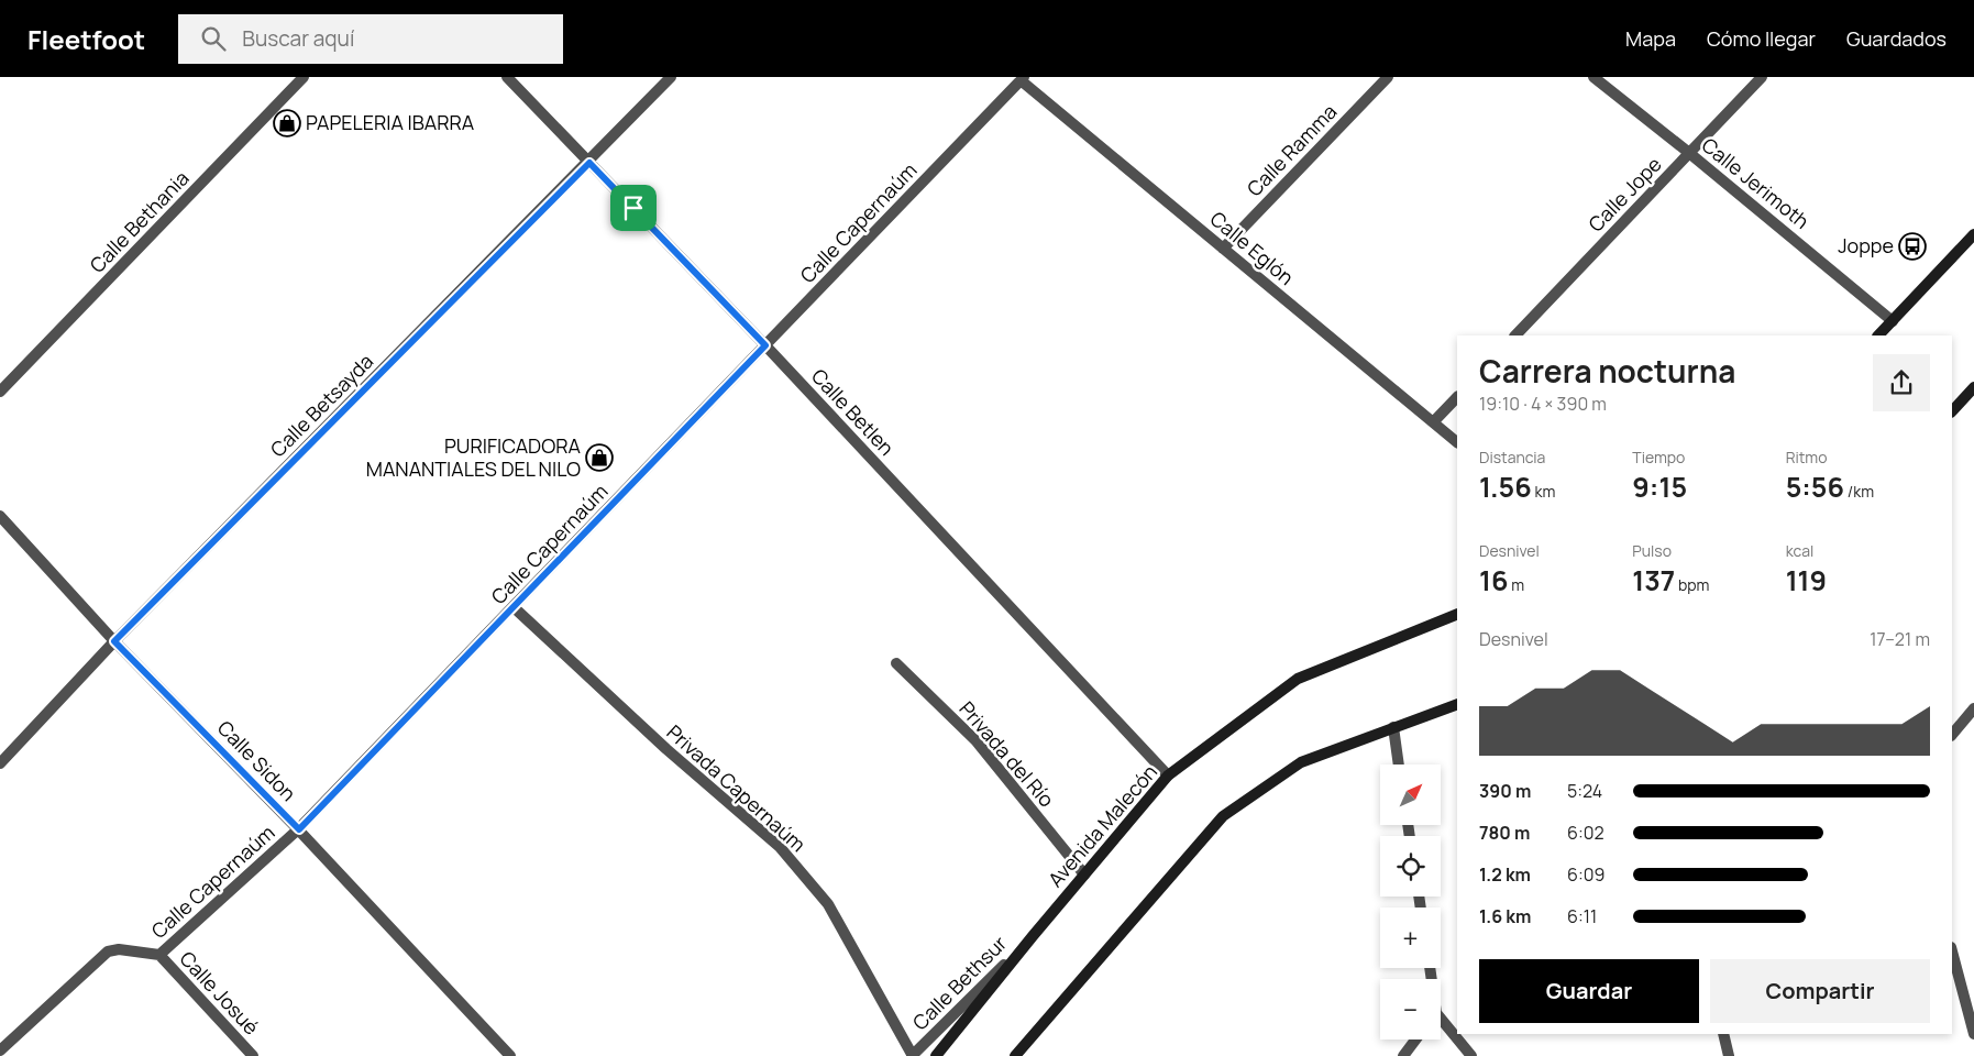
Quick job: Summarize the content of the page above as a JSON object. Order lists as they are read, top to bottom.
{
  "streets": {
    "main road": ["Avenida Malecón"],
    "street": [
      "Calle Ramma",
      "Calle Jerimoth",
      "Calle Jope",
      "Calle Bethania",
      "Calle Capernaúm",
      "Calle Eglón",
      "Calle Betsayda",
      "Calle Betlen",
      "Privada del Río",
      "Calle Sidon",
      "Privada Capernaúm",
      "Calle Bethsur",
      "Calle Josué"
    ]
  },
  "crossings": [
    ["Calle Ramma", "Calle Eglón"],
    ["Calle Jerimoth", "Calle Jope"],
    ["Calle Capernaúm", "Calle Eglón"],
    ["Calle Capernaúm", "Calle Betlen"],
    ["Calle Capernaúm", "Calle Sidon"],
    ["Calle Capernaúm", "Privada Capernaúm"],
    ["Calle Capernaúm", "Calle Josué"],
    ["Calle Betsayda", "Calle Betlen"],
    ["Calle Betsayda", "Calle Sidon"],
    ["Calle Betlen", "Avenida Malecón"],
    ["Privada del Río", "Avenida Malecón"],
    ["Privada Capernaúm", "Calle Bethsur"],
    ["Avenida Malecón", "Calle Bethsur"]
  ],
  "places": {
    "shop": ["PAPELERIA IBARRA", "PURIFICADORA MANANTIALES DEL NILO"],
    "bus stop": ["Joppe"]
  },
  "north": "top right",
  "page": {
    "header": "Fleetfoot",
    "search": "Buscar aquí",
    "nav": ["Mapa", "Cómo llegar", "Guardados"],
    "heading": ["Carrera nocturna", "19:10 · 4 × 390 m"],
    "stats": [
      ["Distancia", "1.56 km"],
      ["Tiempo", "9:15"],
      ["Ritmo", "5:56 /km"],
      ["Desnivel", "16 m"],
      ["Pulso", "137 bpm"],
      ["kcal", "119"]
    ],
    "chart": ["Desnivel", "17–21 m"],
    "map_buttons": ["+", "−"],
    "list": [
      {
        "name": "390 m",
        "note": "5:24"
      },
      {
        "name": "780 m",
        "note": "6:02"
      },
      {
        "name": "1.2 km",
        "note": "6:09"
      },
      {
        "name": "1.6 km",
        "note": "6:11"
      }
    ],
    "buttons": ["Guardar", "Compartir"]
  }
}
